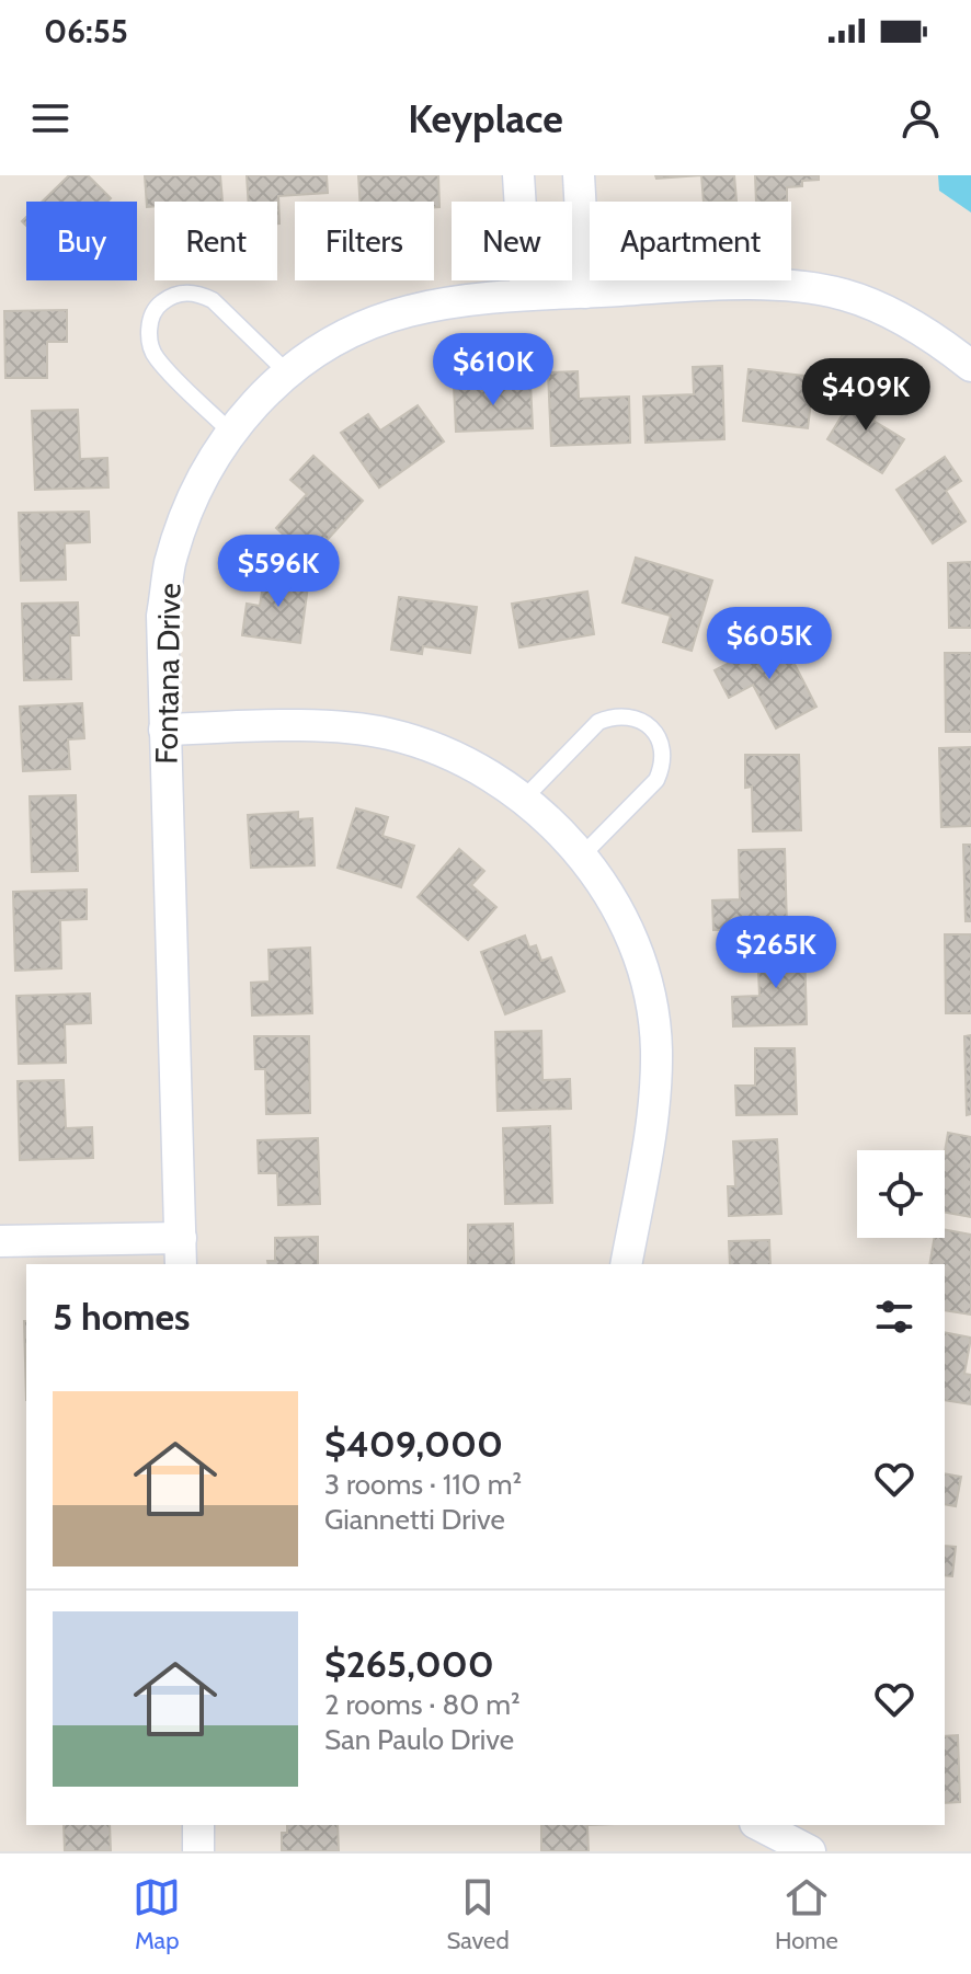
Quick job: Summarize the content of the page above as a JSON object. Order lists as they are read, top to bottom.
{
  "streets": {
    "street": ["Fontana Drive"]
  },
  "page": {
    "status": "06:55",
    "header": "Keyplace",
    "chip": [
      "Buy",
      "Rent",
      "Filters",
      "New",
      "Apartment"
    ],
    "price": [
      "$610K",
      "$409K",
      "$596K",
      "$605K",
      "$265K"
    ],
    "heading": "5 homes",
    "list": [
      {
        "name": "$409,000",
        "note": "3 rooms · 110 m² · Giannetti Drive"
      },
      {
        "name": "$265,000",
        "note": "2 rooms · 80 m² · San Paulo Drive"
      }
    ],
    "tabs": ["Map", "Saved", "Home"]
  }
}
